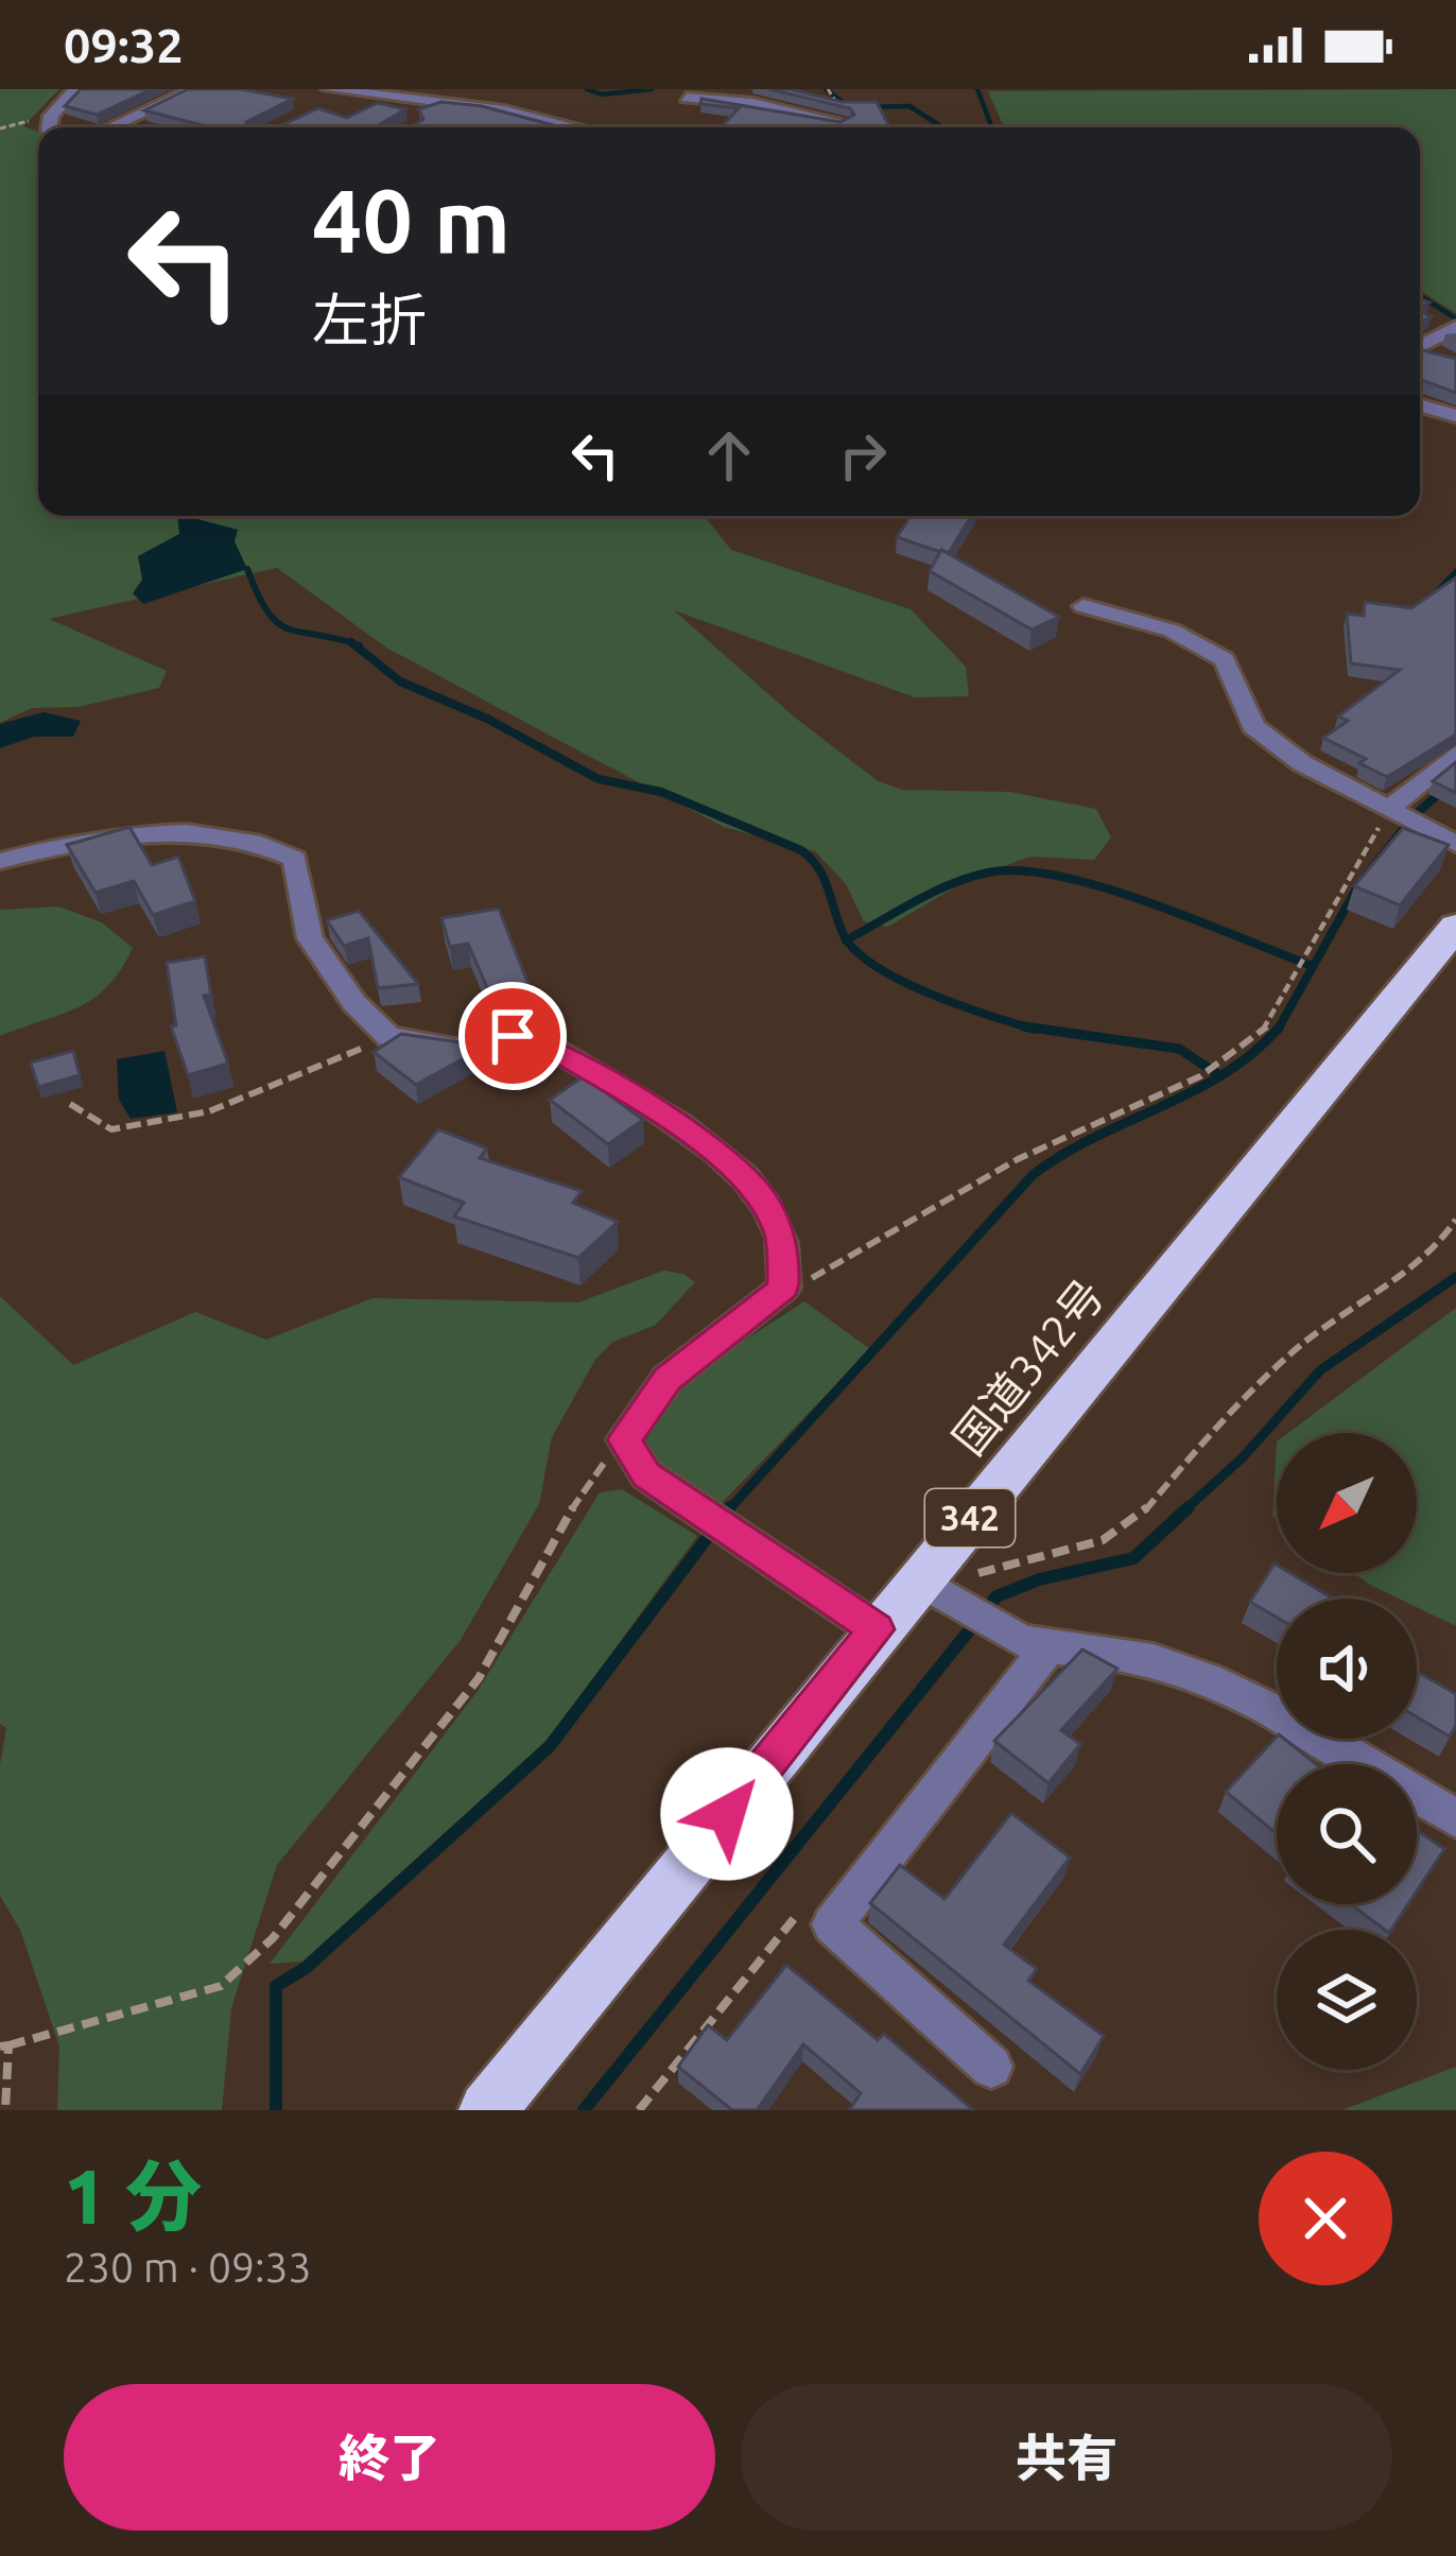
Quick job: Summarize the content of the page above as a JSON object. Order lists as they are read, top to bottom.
{
  "streets": {
    "highway": ["国道342号", "342"]
  },
  "north": "bottom left",
  "page": {
    "status": "09:32",
    "turn": ["40 m", "左折"],
    "heading": ["1 分", "230 m · 09:33"],
    "buttons": ["終了", "共有"]
  }
}
